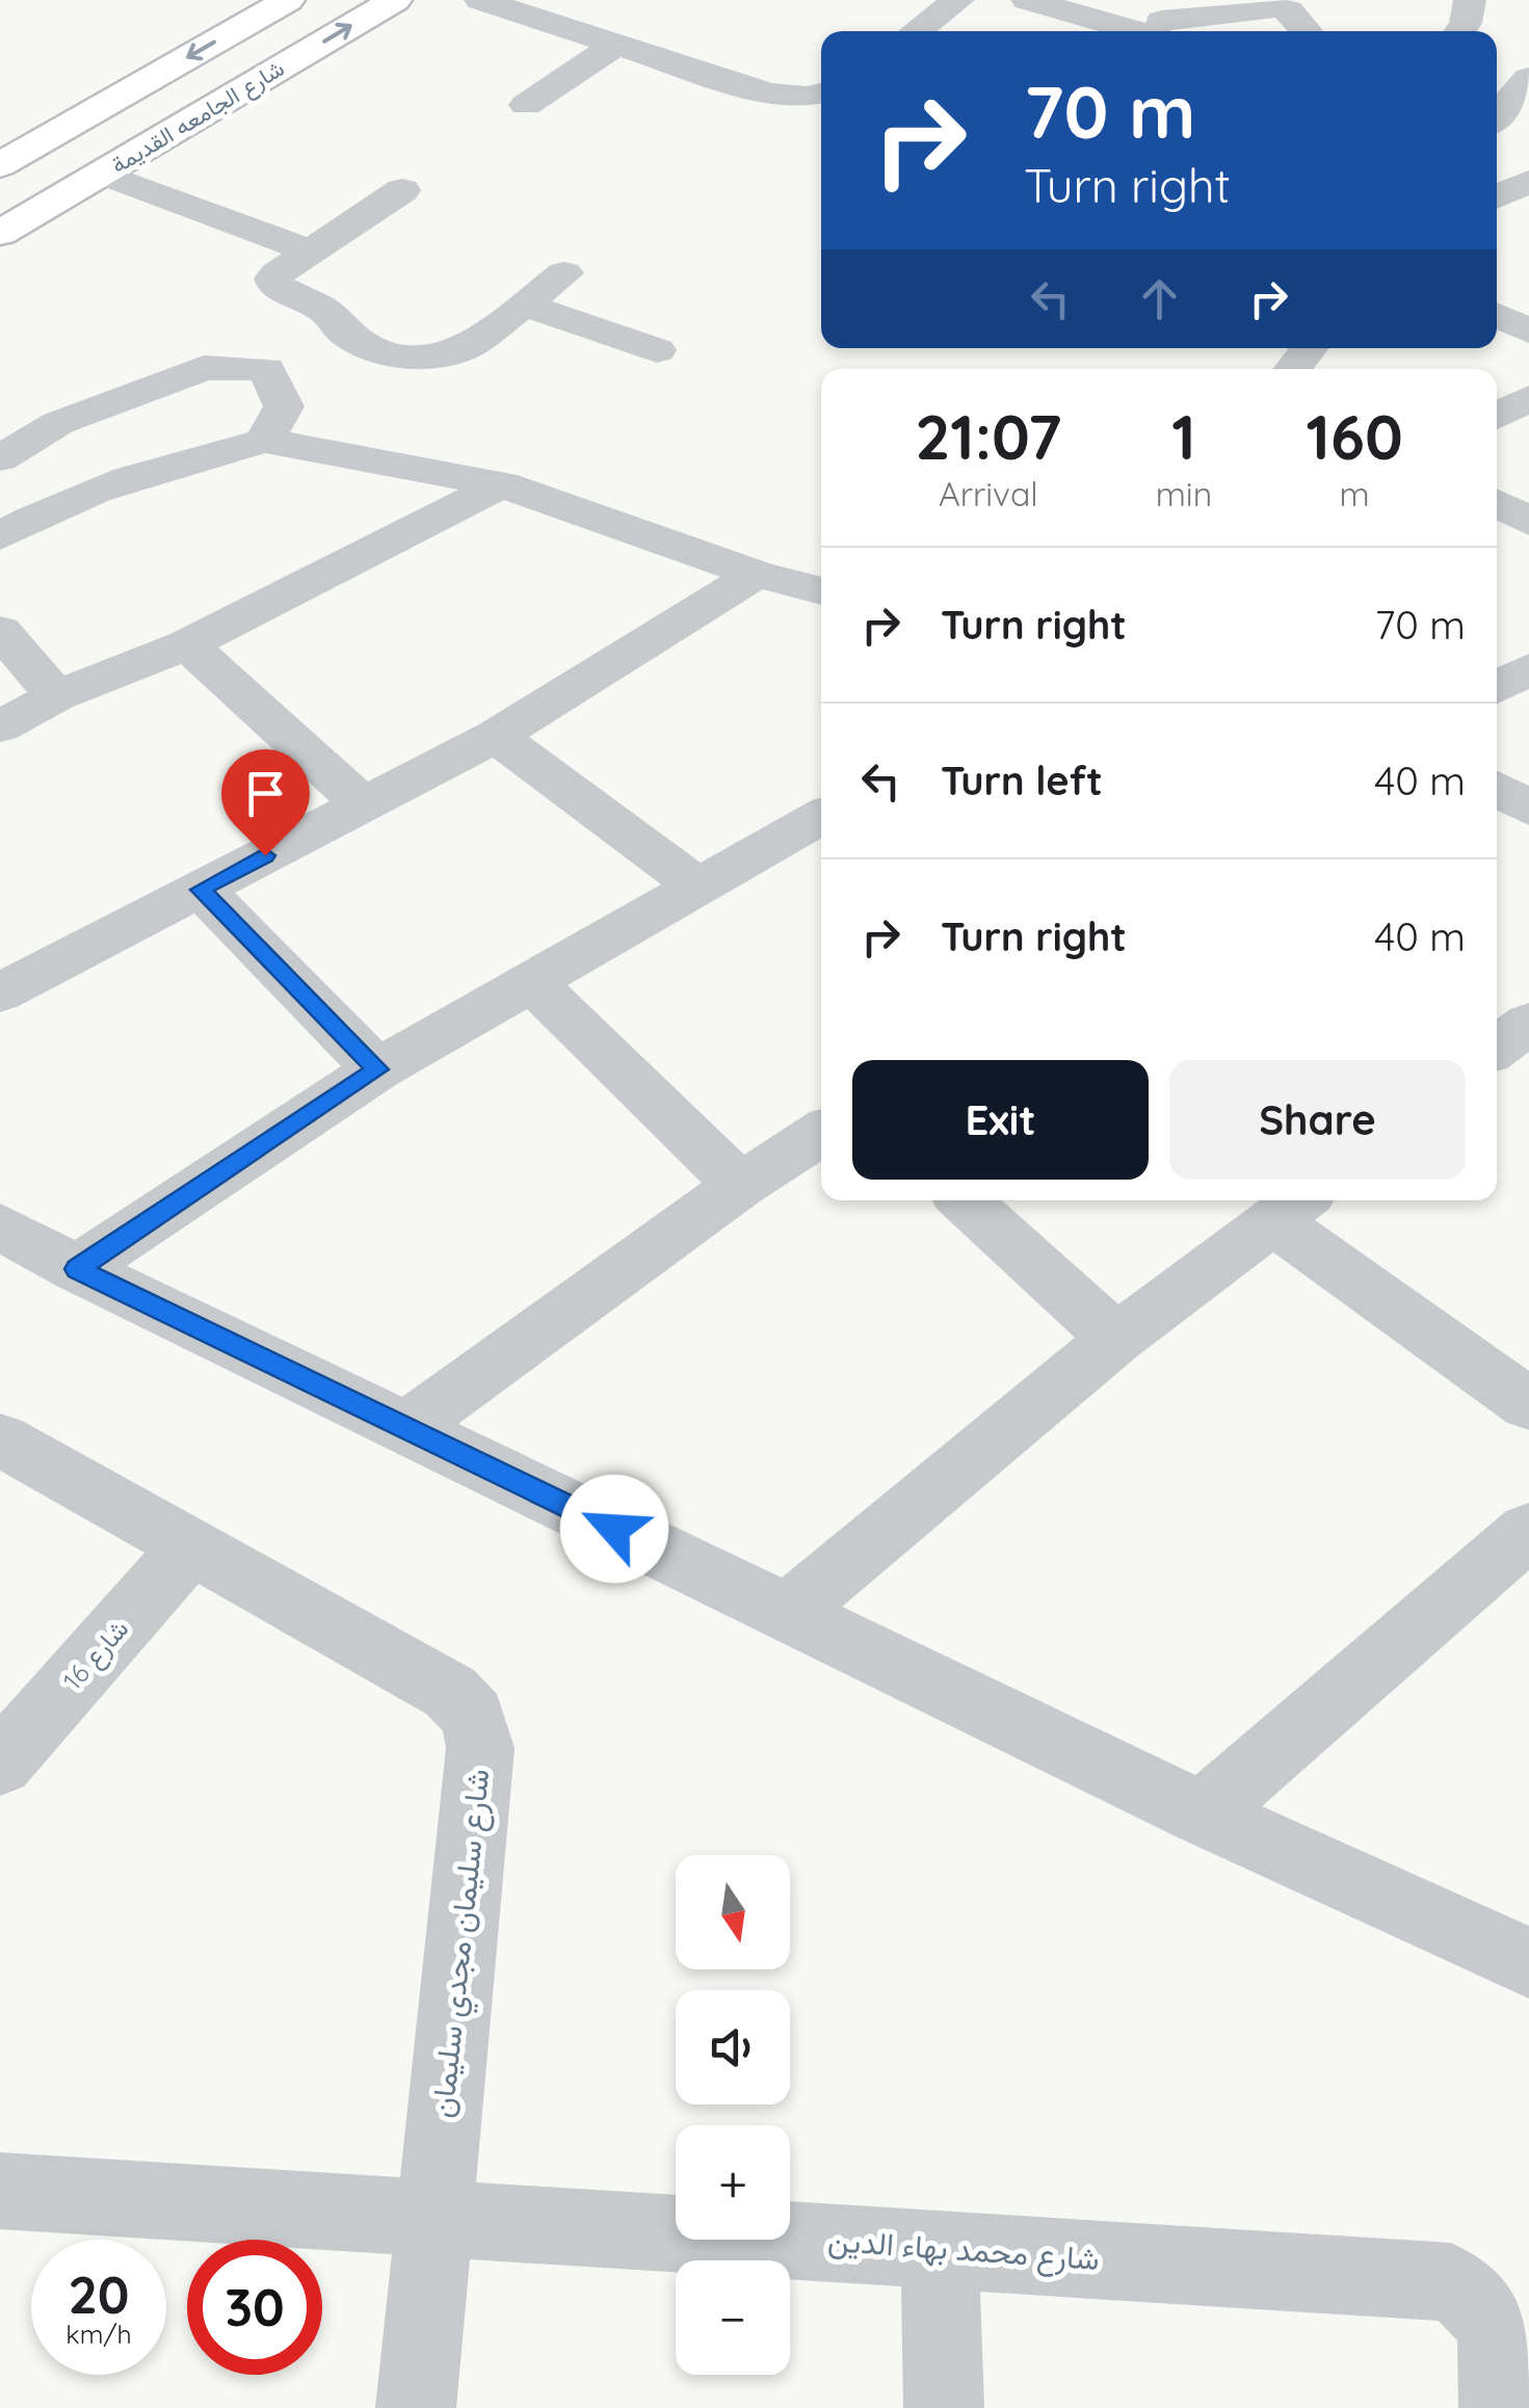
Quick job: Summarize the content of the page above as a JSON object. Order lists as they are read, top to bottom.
{
  "streets": {
    "main road": ["شارع الجامعه القديمة"],
    "street": ["شارع 16", "شارع سليمان مجدي سليمان", "شارع محمد بهاء الدين"]
  },
  "crossings": [
    ["شارع 16", "شارع سليمان مجدي سليمان"],
    ["شارع سليمان مجدي سليمان", "شارع محمد بهاء الدين"]
  ],
  "north": "bottom",
  "page": {
    "turn": ["70 m", "Turn right"],
    "eta": [
      "21:07",
      "Arrival",
      "1",
      "min",
      "160",
      "m"
    ],
    "list": [
      {
        "name": "Turn right",
        "value": "70 m"
      },
      {
        "name": "Turn left",
        "value": "40 m"
      },
      {
        "name": "Turn right",
        "value": "40 m"
      }
    ],
    "buttons": ["Exit", "Share"],
    "map_buttons": ["+", "−"],
    "speed": "20 km/h",
    "limit": "30"
  }
}
